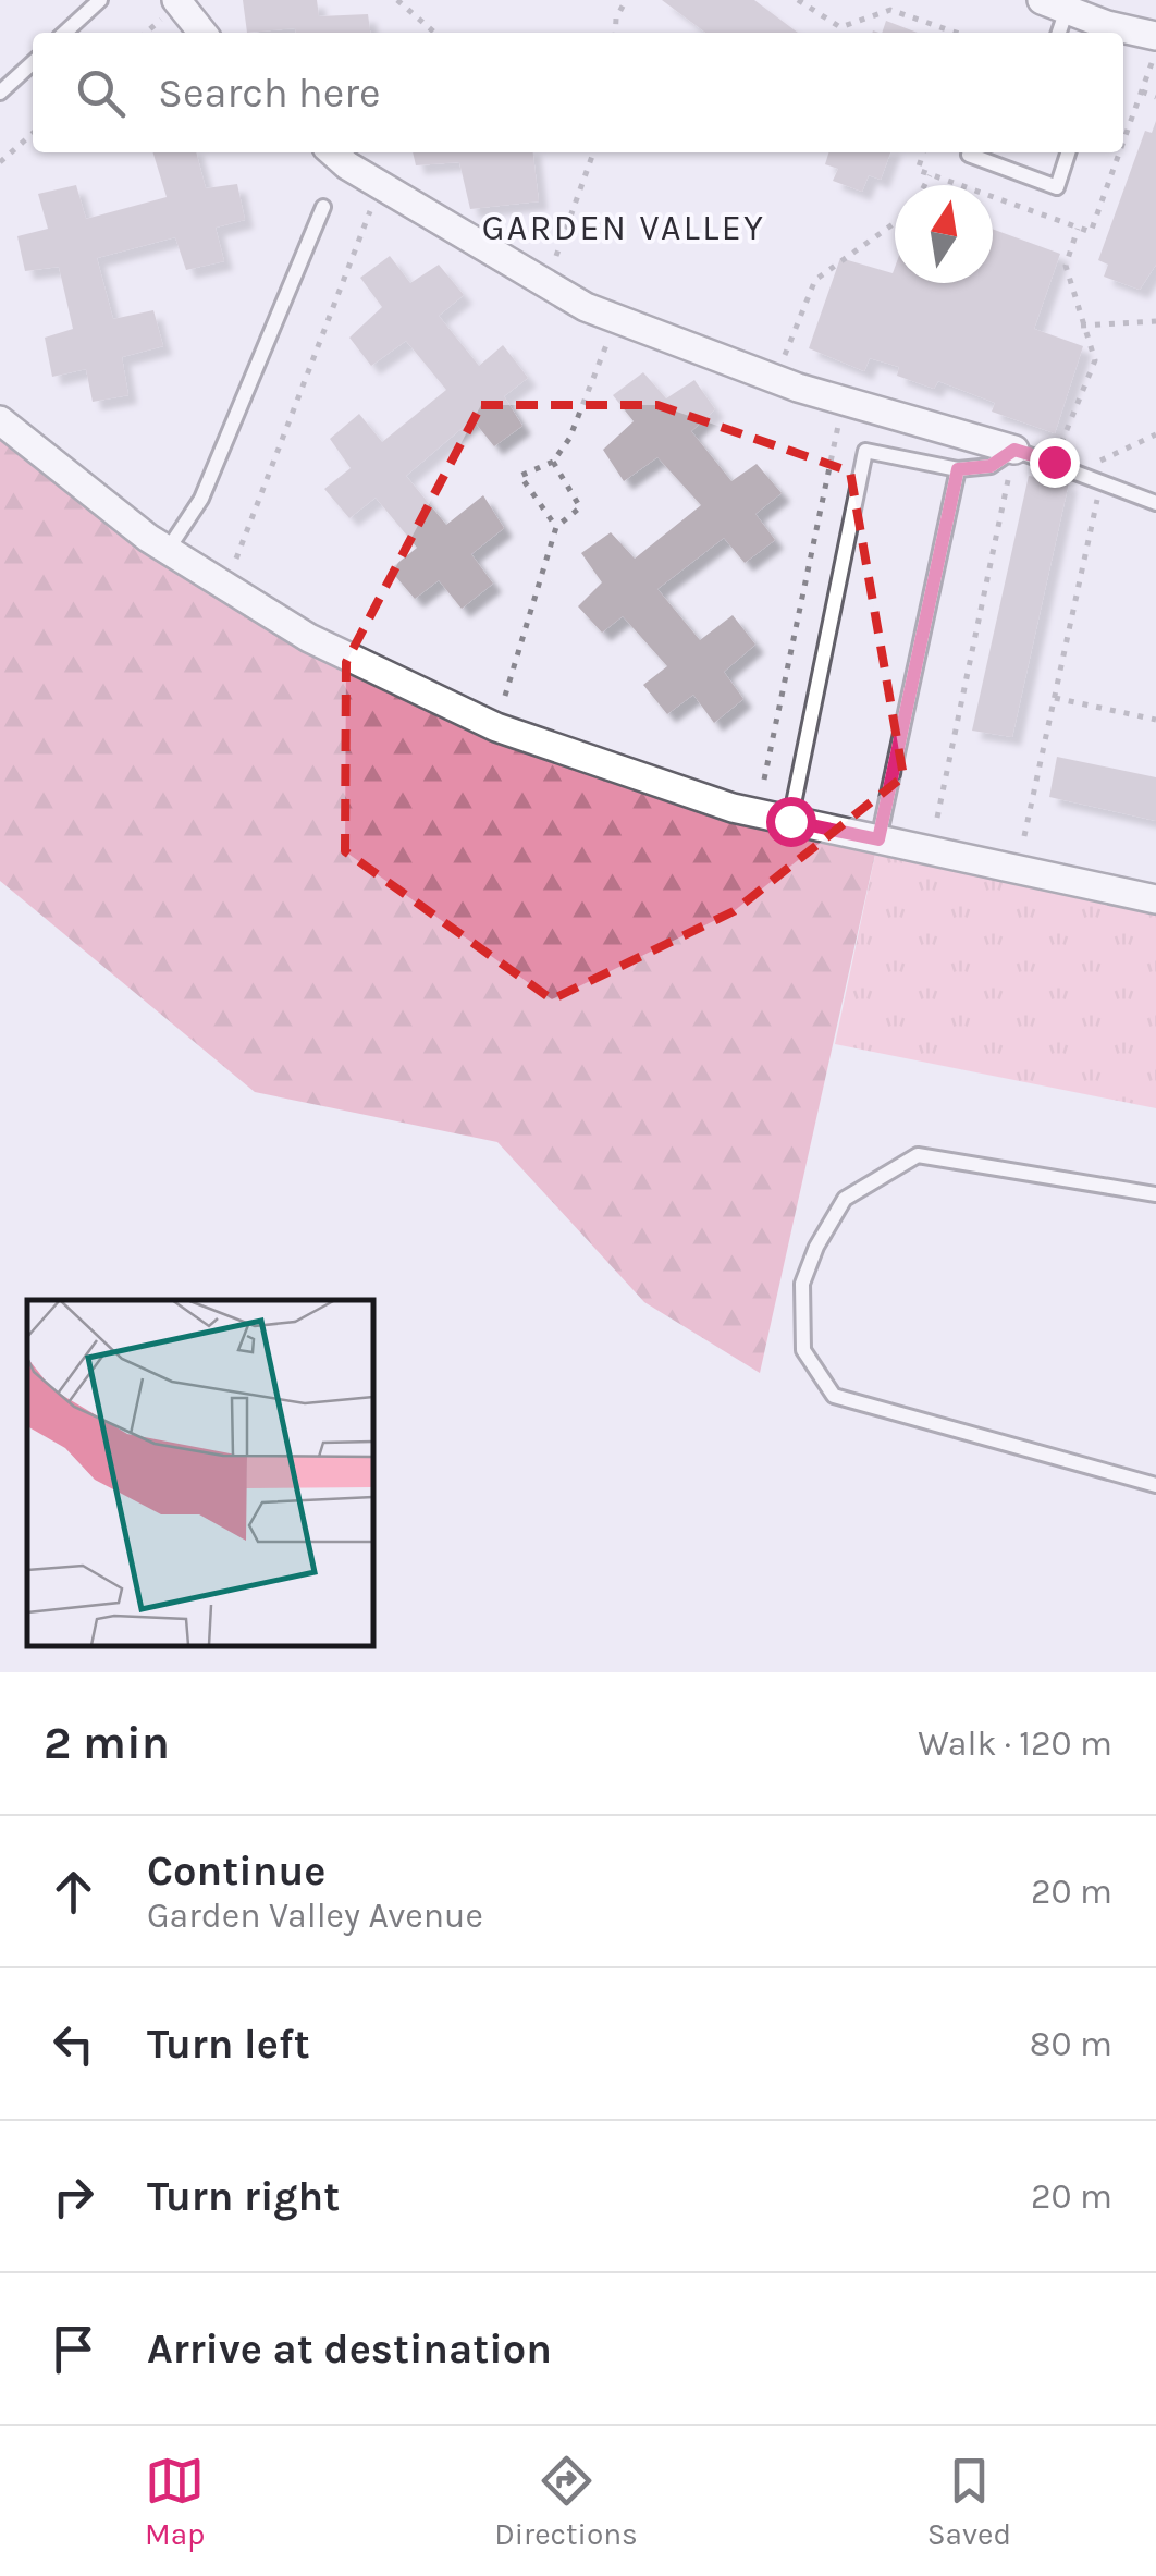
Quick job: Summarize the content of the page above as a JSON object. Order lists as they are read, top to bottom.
{
  "districts": ["GARDEN VALLEY"],
  "north": "top",
  "page": {
    "search": "Search here",
    "heading": ["2 min", "Walk · 120 m"],
    "list": [
      ["Continue", "Garden Valley Avenue", "20 m"],
      ["Turn left", "80 m"],
      ["Turn right", "20 m"],
      "Arrive at destination"
    ],
    "nav": ["Map", "Directions", "Saved"]
  }
}
